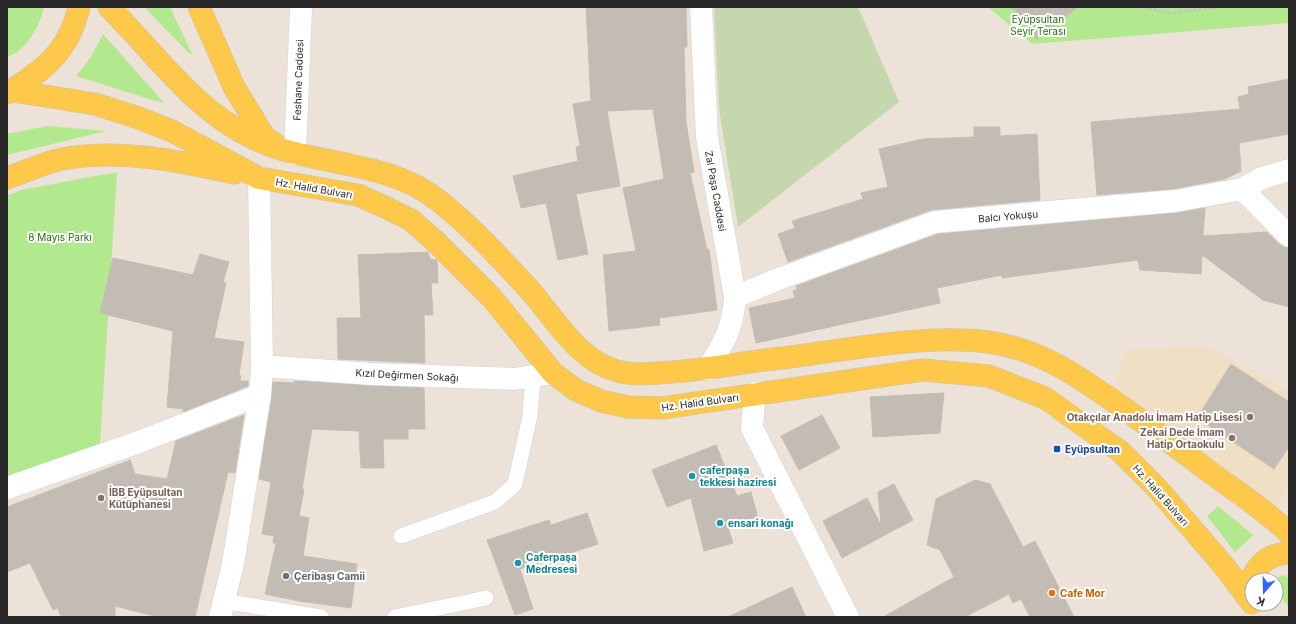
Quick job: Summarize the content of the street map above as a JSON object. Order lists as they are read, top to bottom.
{
  "streets": {
    "main road": ["Hz. Halid Bulvarı"],
    "street": [
      "Feshane Caddesi",
      "Zal Paşa Caddesi",
      "Balcı Yokuşu",
      "Kızıl Değirmen Sokağı"
    ]
  },
  "crossings": [
    ["Hz. Halid Bulvarı", "Kızıl Değirmen Sokağı"],
    ["Zal Paşa Caddesi", "Balcı Yokuşu"]
  ],
  "parks": ["Eyüpsultan Seyir Terası", "8 Mayıs Parkı"],
  "places": {
    "other": [
      "Otakçılar Anadolu İmam Hatip Lisesi",
      "Zekai Dede İmam Hatip Ortaokulu",
      "caferpaşa tekkesi haziresi",
      "İBB Eyüpsultan Kütüphanesi",
      "ensari konağı",
      "Caferpaşa Medresesi",
      "Çeribaşı Camii",
      "Cafe Mor"
    ],
    "transit": ["Eyüpsultan"]
  },
  "north": "bottom"
}
